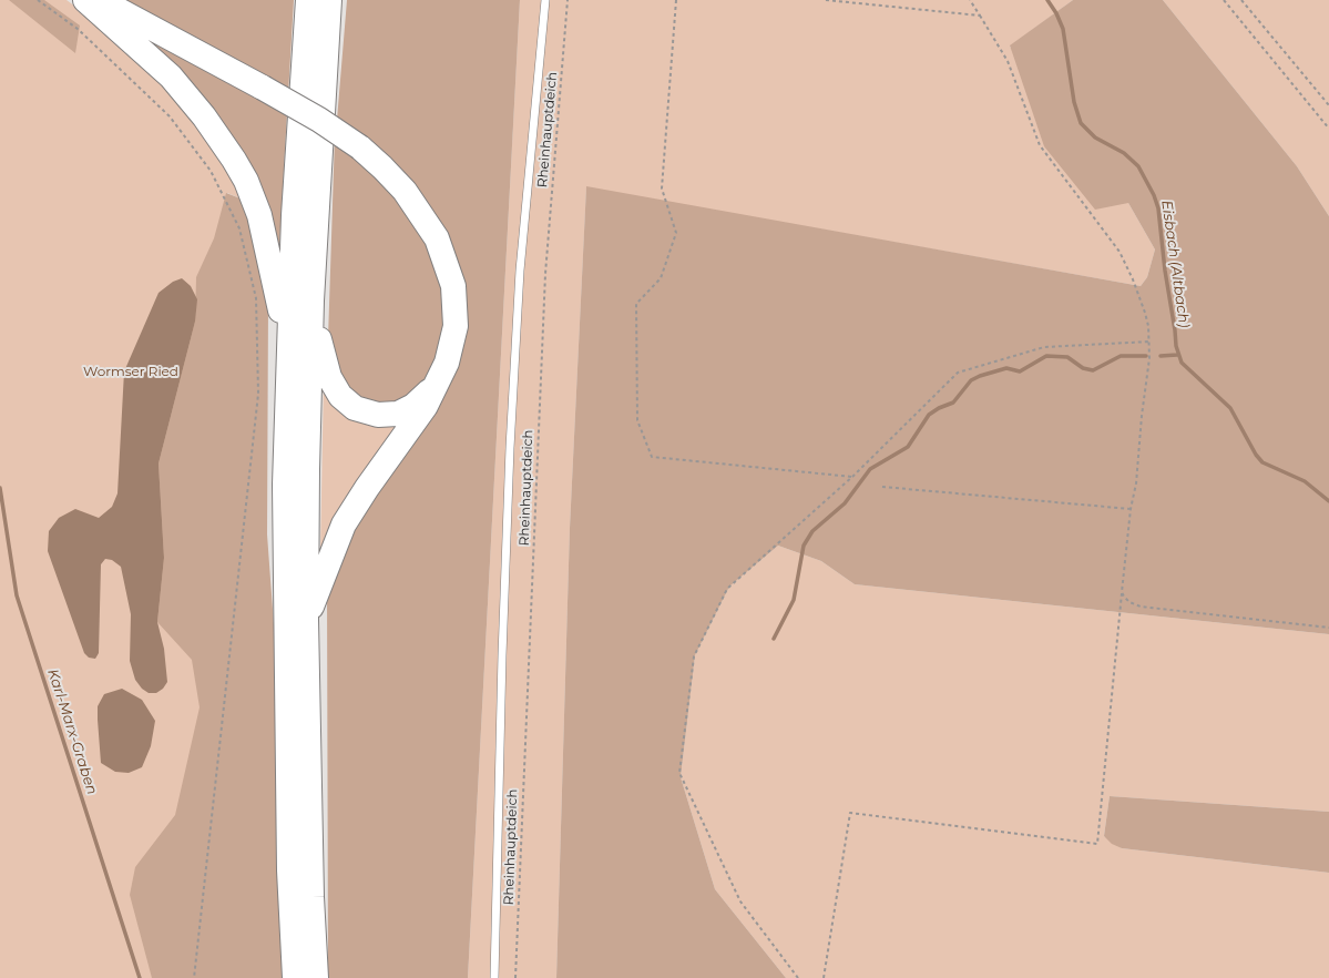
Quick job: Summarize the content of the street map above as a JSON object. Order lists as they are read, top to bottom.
{
  "streets": {
    "path": ["Rheinhauptdeich"]
  },
  "water": ["Eisbach (Altbach)", "Karl-Marx-Graben"],
  "parks": ["Wormser Ried"]
}
